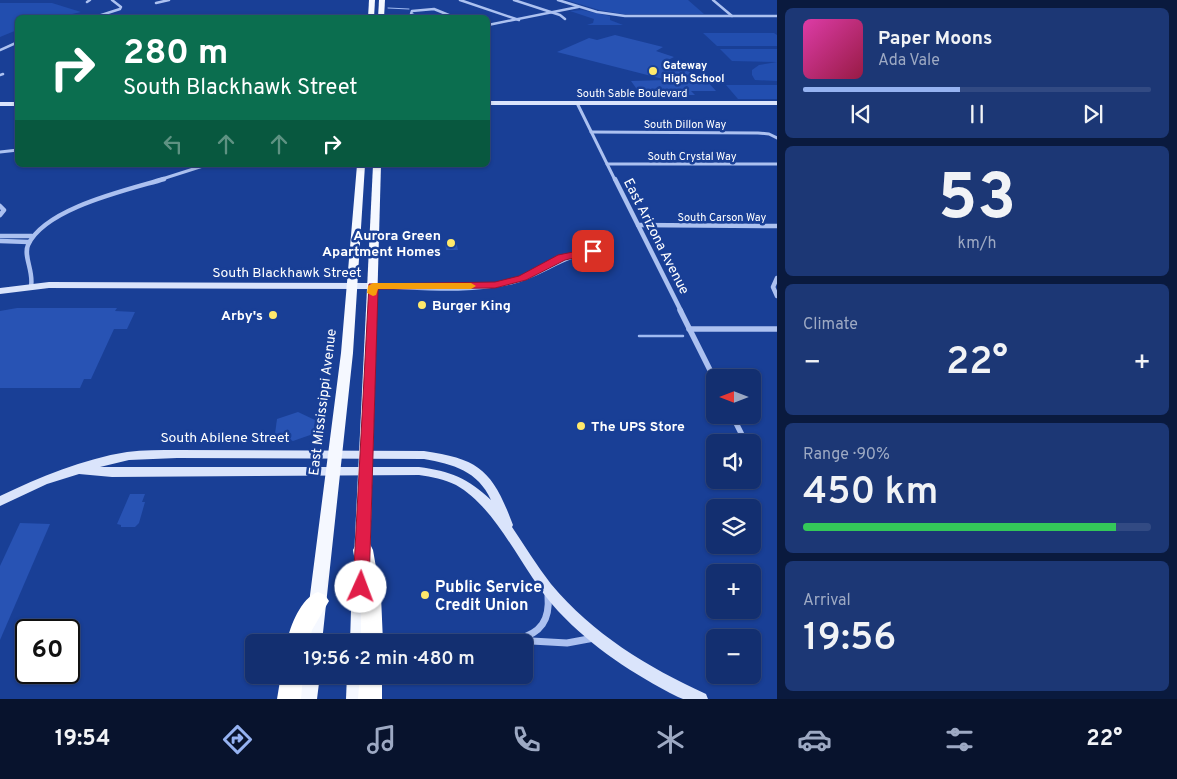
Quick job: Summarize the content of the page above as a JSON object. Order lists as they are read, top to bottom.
{
  "streets": {
    "main road": ["East Mississippi Avenue"],
    "street": [
      "South Sable Boulevard",
      "South Dillon Way",
      "South Crystal Way",
      "South Carson Way",
      "East Arizona Avenue",
      "South Blackhawk Street",
      "South Abilene Street"
    ]
  },
  "crossings": [
    ["South Sable Boulevard", "East Arizona Avenue"],
    ["South Dillon Way", "East Arizona Avenue"],
    ["South Crystal Way", "East Arizona Avenue"],
    ["South Carson Way", "East Arizona Avenue"],
    ["South Blackhawk Street", "East Mississippi Avenue"],
    ["East Mississippi Avenue", "South Abilene Street"]
  ],
  "places": [
    "Gateway High School",
    "Aurora Green Apartment Homes",
    "Burger King",
    "Arby's",
    "The UPS Store",
    "Public Service Credit Union"
  ],
  "north": "left",
  "page": {
    "turn": ["280 m", "South Blackhawk Street"],
    "song": ["Paper Moons", "Ada Vale"],
    "tile": [
      ["53", "km/h"],
      "Climate",
      ["Range · 90%", "450 km"],
      ["Arrival", "19:56"]
    ],
    "heat": ["−", "22°", "+"],
    "map_buttons": ["+", "−"],
    "limit": "60",
    "trip": "19:56 · 2 min · 480 m",
    "tabs": ["19:54", "22°"]
  }
}
